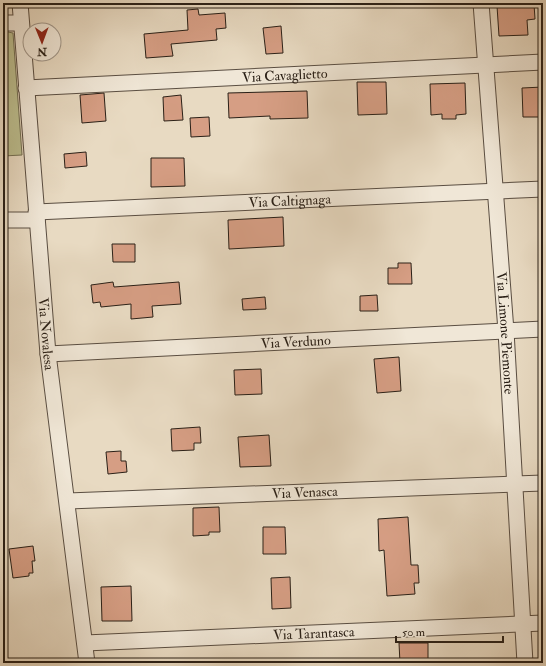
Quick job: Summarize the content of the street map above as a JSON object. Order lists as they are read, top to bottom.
{
  "streets": {
    "street": [
      "Via Cavaglietto",
      "Via Caltignaga",
      "Via Limone Piemonte",
      "Via Novalesa",
      "Via Verduno",
      "Via Venasca",
      "Via Tarantasca"
    ]
  },
  "crossings": [
    ["Via Cavaglietto", "Via Limone Piemonte"],
    ["Via Cavaglietto", "Via Novalesa"],
    ["Via Caltignaga", "Via Limone Piemonte"],
    ["Via Caltignaga", "Via Novalesa"],
    ["Via Limone Piemonte", "Via Verduno"],
    ["Via Limone Piemonte", "Via Venasca"],
    ["Via Limone Piemonte", "Via Tarantasca"],
    ["Via Novalesa", "Via Verduno"],
    ["Via Novalesa", "Via Venasca"],
    ["Via Novalesa", "Via Tarantasca"]
  ],
  "scale_bar": "50 m",
  "north": "bottom"
}
